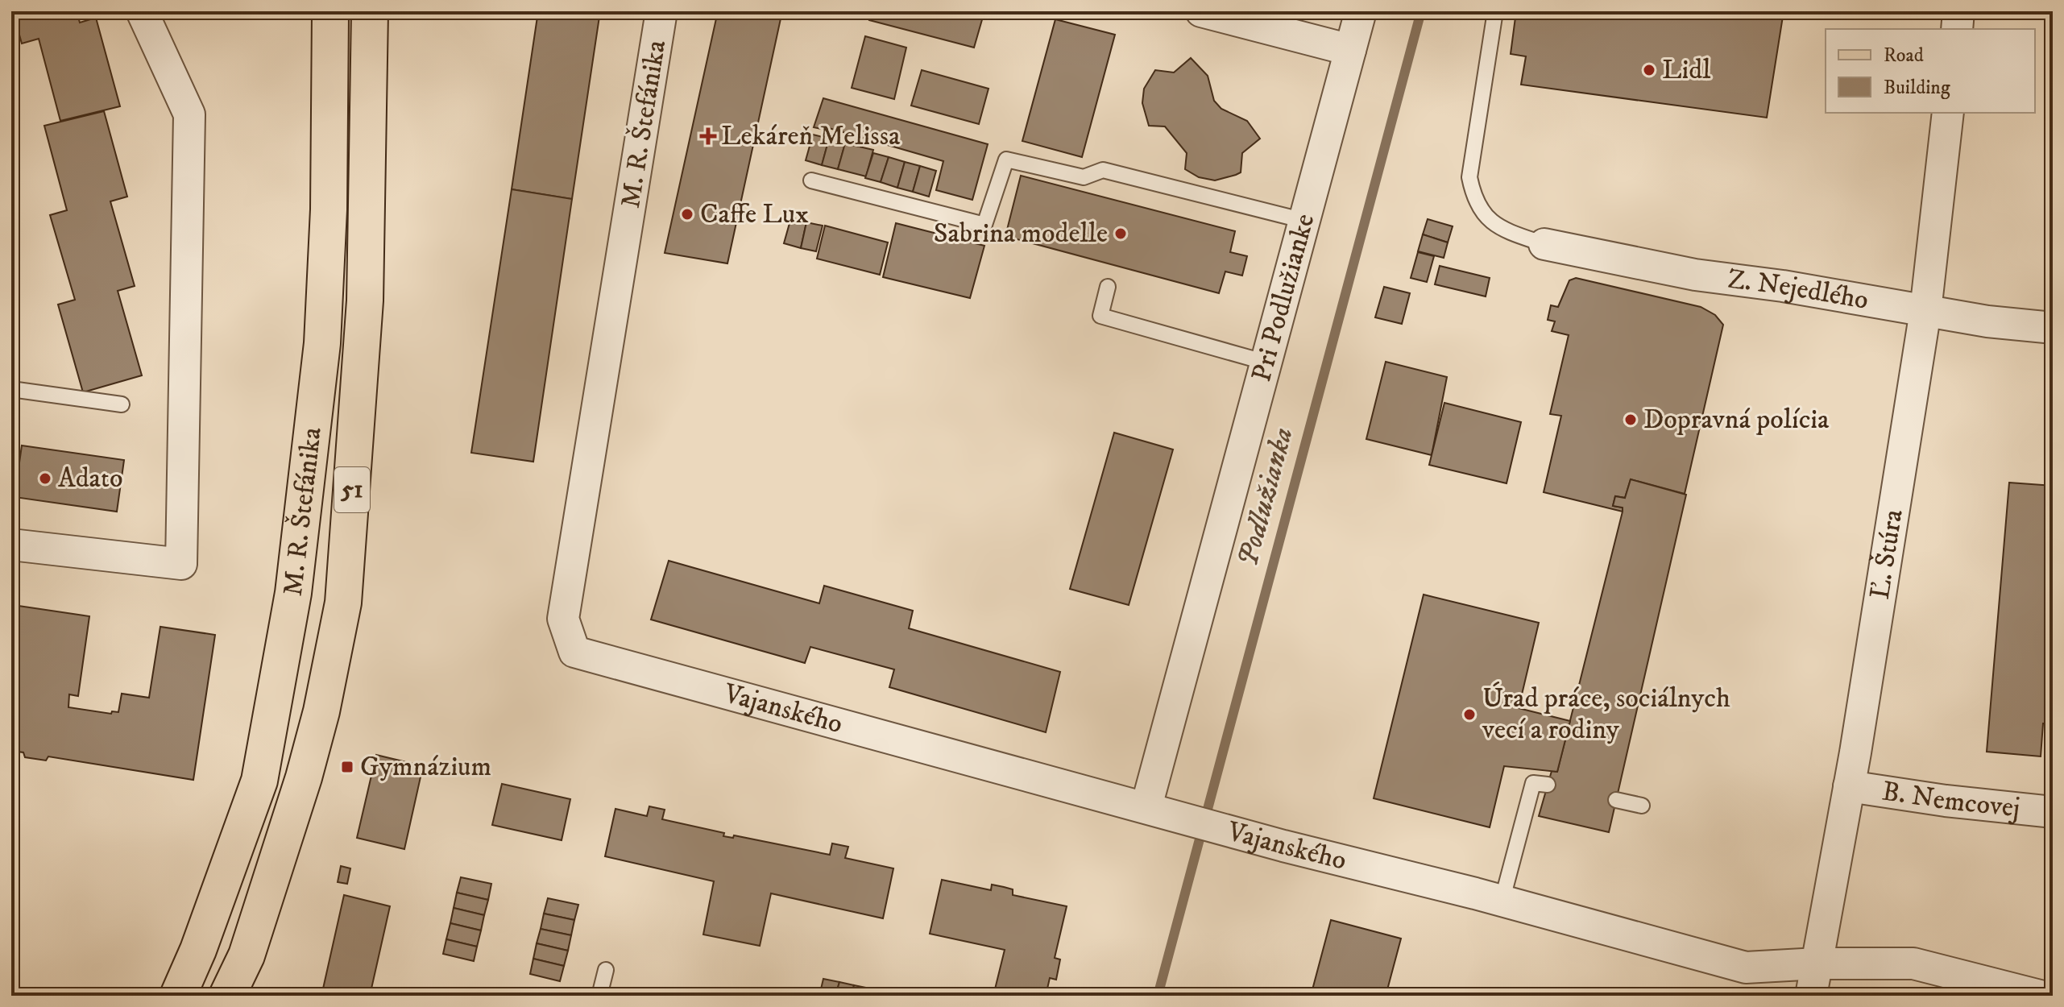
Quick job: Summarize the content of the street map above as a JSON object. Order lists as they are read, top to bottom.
{
  "streets": {
    "main road": ["M. R. Štefánika", "51"],
    "street": [
      "Z. Nejedlého",
      "Pri Podlužianke",
      "Ľ. Štúra",
      "Vajanského",
      "B. Nemcovej"
    ]
  },
  "crossings": [
    ["M. R. Štefánika", "Vajanského"],
    ["Z. Nejedlého", "Ľ. Štúra"],
    ["Pri Podlužianke", "Vajanského"],
    ["Ľ. Štúra", "Vajanského"],
    ["Ľ. Štúra", "B. Nemcovej"]
  ],
  "water": ["Podlužianka"],
  "places": {
    "other": [
      "Lidl",
      "Caffe Lux",
      "Sabrina modelle",
      "Dopravná polícia",
      "Adato",
      "Úrad práce, sociálnych vecí a rodiny"
    ],
    "health": ["Lekáreň Melissa"],
    "transit": ["Gymnázium"]
  },
  "legend": ["Road", "Building"]
}
